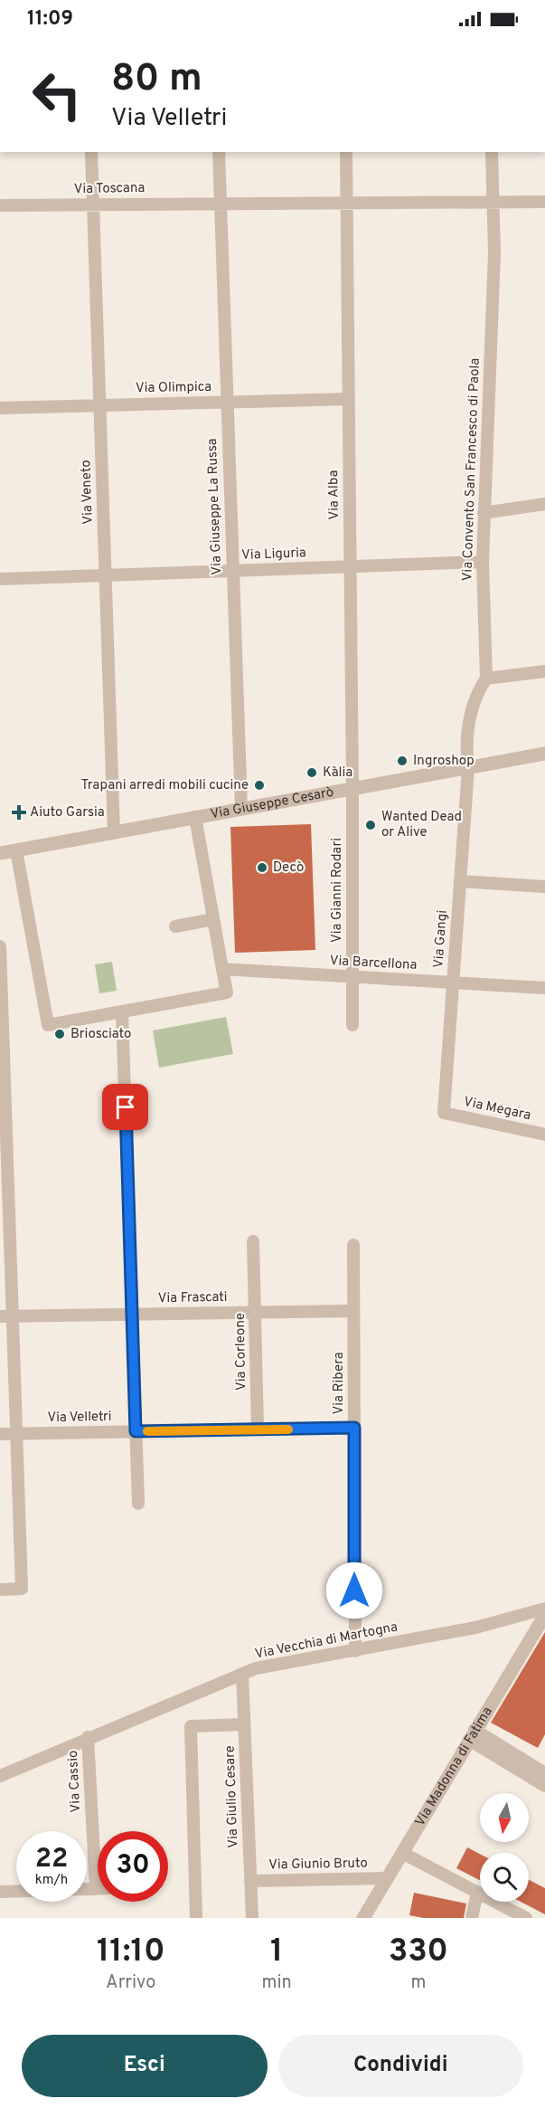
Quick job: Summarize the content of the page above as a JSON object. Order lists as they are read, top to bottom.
{
  "streets": {
    "street": [
      "Via Toscana",
      "Via Olimpica",
      "Via Convento San Francesco di Paola",
      "Via Veneto",
      "Via Alba",
      "Via Giuseppe La Russa",
      "Via Liguria",
      "Via Giuseppe Cesarò",
      "Via Gianni Rodari",
      "Via Gangi",
      "Via Barcellona",
      "Via Megara",
      "Via Frascati",
      "Via Corleone",
      "Via Ribera",
      "Via Velletri",
      "Via Vecchia di Martogna",
      "Via Madonna di Fatima",
      "Via Cassio",
      "Via Giulio Cesare",
      "Via Giunio Bruto"
    ]
  },
  "crossings": [
    ["Via Toscana", "Via Convento San Francesco di Paola"],
    ["Via Toscana", "Via Veneto"],
    ["Via Toscana", "Via Alba"],
    ["Via Toscana", "Via Giuseppe La Russa"],
    ["Via Olimpica", "Via Veneto"],
    ["Via Olimpica", "Via Alba"],
    ["Via Olimpica", "Via Giuseppe La Russa"],
    ["Via Convento San Francesco di Paola", "Via Liguria"],
    ["Via Convento San Francesco di Paola", "Via Gangi"],
    ["Via Veneto", "Via Liguria"],
    ["Via Veneto", "Via Giuseppe Cesarò"],
    ["Via Alba", "Via Liguria"],
    ["Via Alba", "Via Giuseppe Cesarò"],
    ["Via Alba", "Via Gianni Rodari"],
    ["Via Giuseppe La Russa", "Via Liguria"],
    ["Via Giuseppe La Russa", "Via Giuseppe Cesarò"],
    ["Via Giuseppe Cesarò", "Via Gianni Rodari"],
    ["Via Giuseppe Cesarò", "Via Gangi"],
    ["Via Gianni Rodari", "Via Barcellona"],
    ["Via Gangi", "Via Barcellona"],
    ["Via Gangi", "Via Megara"],
    ["Via Frascati", "Via Corleone"],
    ["Via Frascati", "Via Ribera"],
    ["Via Corleone", "Via Velletri"],
    ["Via Ribera", "Via Velletri"],
    ["Via Ribera", "Via Vecchia di Martogna"],
    ["Via Vecchia di Martogna", "Via Cassio"],
    ["Via Vecchia di Martogna", "Via Giulio Cesare"],
    ["Via Madonna di Fatima", "Via Giunio Bruto"],
    ["Via Giulio Cesare", "Via Giunio Bruto"]
  ],
  "places": {
    "other": [
      "Ingroshop",
      "Kàlia",
      "Trapani arredi mobili cucine",
      "Wanted Dead or Alive",
      "Decò",
      "Briosciato"
    ],
    "health": ["Aiuto Garsia"]
  },
  "north": "bottom",
  "page": {
    "status": "11:09",
    "turn": ["80 m", "Via Velletri"],
    "speed": "22 km/h",
    "limit": "30",
    "eta": [
      "11:10",
      "Arrivo",
      "1",
      "min",
      "330",
      "m"
    ],
    "buttons": ["Esci", "Condividi"]
  }
}
